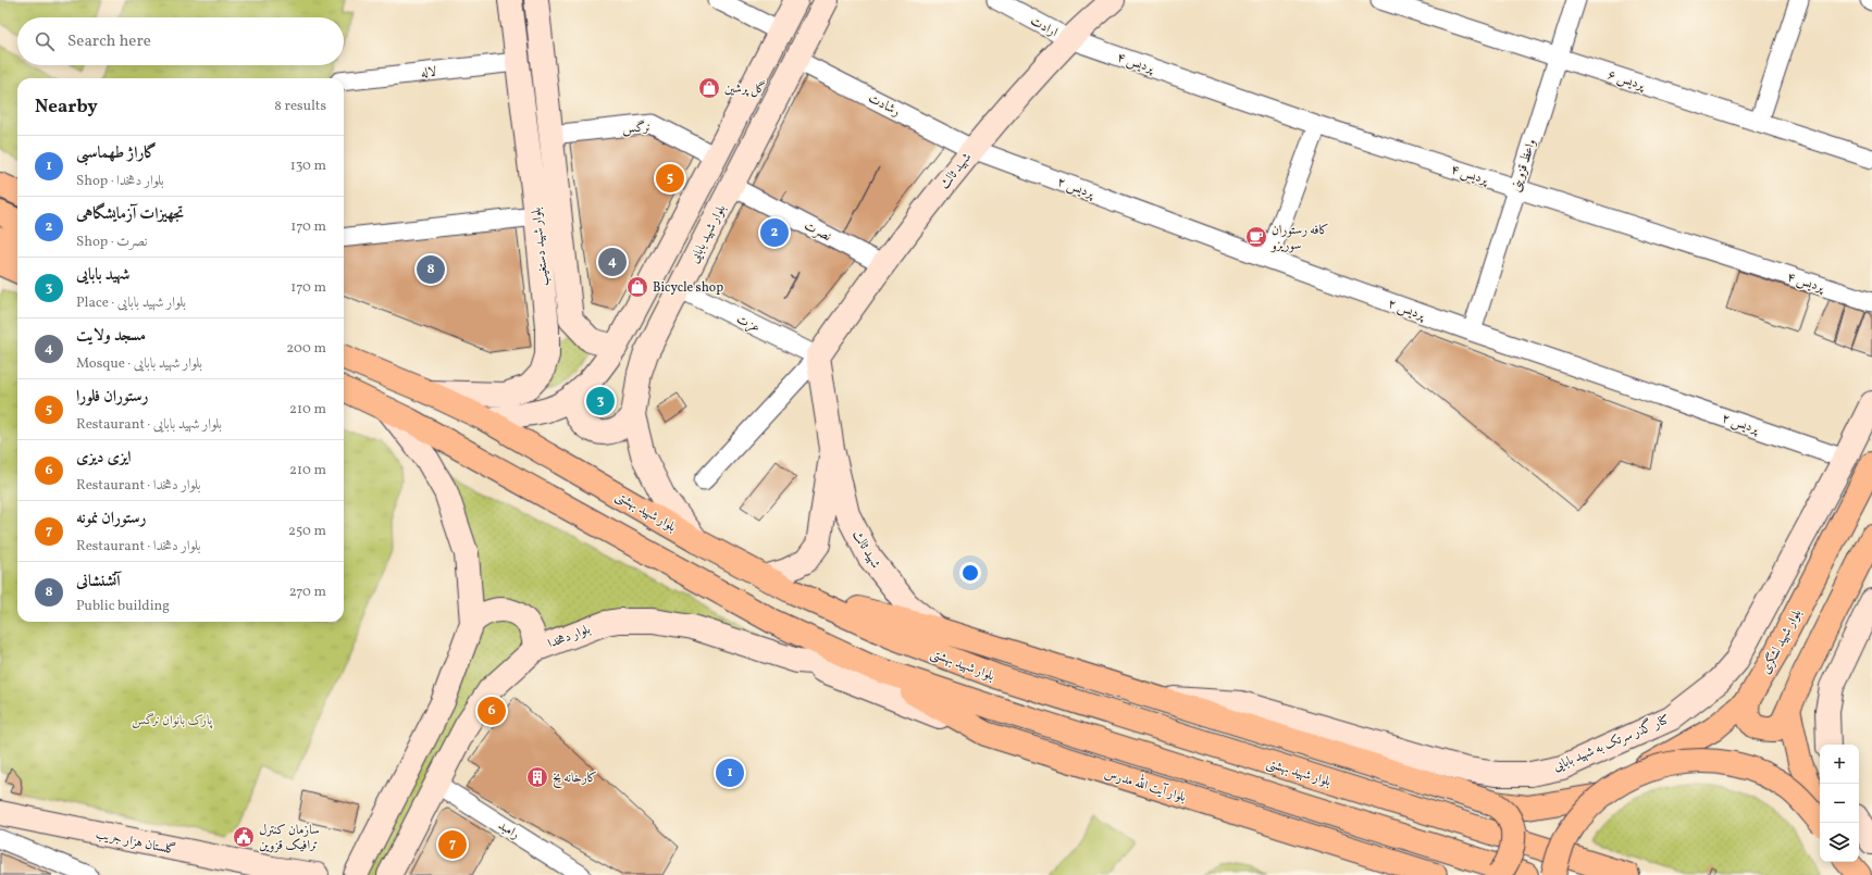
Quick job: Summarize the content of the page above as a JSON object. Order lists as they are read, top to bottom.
{
  "streets": {
    "main road": ["بلوار شهید بهشتی", "بلوار شهید لشگری", "بلوار آیت الله مدرس"],
    "street": [
      "ارادت",
      "پردیس ۴",
      "لاله",
      "پردیس ۶",
      "رشادت",
      "نرگس",
      "واعظ قزوینی",
      "شهید ثالث",
      "پردیس ۲",
      "نصرت",
      "بلوار شهید بابایی",
      "بلوار شهید دستغیب",
      "عزت",
      "بلوار دهخدا",
      "کنار گذر سرتک به شهید بابایی",
      "رامبد",
      "گلستان هزار جریب"
    ]
  },
  "crossings": [
    ["ارادت", "پردیس ۴"],
    ["ارادت", "شهید ثالث"],
    ["پردیس ۴", "واعظ قزوینی"],
    ["پردیس ۴", "شهید ثالث"],
    ["لاله", "بلوار شهید دستغیب"],
    ["پردیس ۶", "واعظ قزوینی"],
    ["رشادت", "شهید ثالث"],
    ["رشادت", "پردیس ۲"],
    ["رشادت", "بلوار شهید بابایی"],
    ["نرگس", "بلوار شهید دستغیب"],
    ["واعظ قزوینی", "پردیس ۲"],
    ["شهید ثالث", "پردیس ۲"],
    ["شهید ثالث", "نصرت"],
    ["شهید ثالث", "عزت"],
    ["شهید ثالث", "بلوار شهید بهشتی"],
    ["پردیس ۲", "کنار گذر سرتک به شهید بابایی"],
    ["نصرت", "بلوار شهید بابایی"],
    ["بلوار شهید بابایی", "عزت"],
    ["بلوار شهید بابایی", "بلوار شهید بهشتی"],
    ["بلوار شهید دستغیب", "بلوار شهید بهشتی"],
    ["بلوار دهخدا", "بلوار آیت الله مدرس"],
    ["بلوار دهخدا", "رامبد"]
  ],
  "parks": ["پارک بانوان نرگس"],
  "places": {
    "shop": ["گل پرشین", "Bicycle shop"],
    "cafe": ["کافه رستوران سوریزو"],
    "building": ["کارخانه یخ"],
    "public building": ["سازمان کنترل ترافیک قزوین"]
  },
  "page": {
    "search": "Search here",
    "heading": ["Nearby", "8 results"],
    "list": [
      {
        "mark": "1",
        "name": "گاراژ طهماسبی",
        "note": "Shop · بلوار دهخدا",
        "value": "130 m"
      },
      {
        "mark": "2",
        "name": "تجهیزات آزمایشگاهی",
        "note": "Shop · نصرت",
        "value": "170 m"
      },
      {
        "mark": "3",
        "name": "شهید بابایی",
        "note": "Place · بلوار شهید بابایی",
        "value": "170 m"
      },
      {
        "mark": "4",
        "name": "مسجد ولایت",
        "note": "Mosque · بلوار شهید بابایی",
        "value": "200 m"
      },
      {
        "mark": "5",
        "name": "رستوران فلورا",
        "note": "Restaurant · بلوار شهید بابایی",
        "value": "210 m"
      },
      {
        "mark": "6",
        "name": "ایزی دیزی",
        "note": "Restaurant · بلوار دهخدا",
        "value": "210 m"
      },
      {
        "mark": "7",
        "name": "رستوران نمونه",
        "note": "Restaurant · بلوار دهخدا",
        "value": "250 m"
      },
      {
        "mark": "8",
        "name": "آتشنشانی",
        "note": "Public building",
        "value": "270 m"
      }
    ],
    "pins": [
      "5",
      "2",
      "4",
      "8",
      "3",
      "6",
      "1",
      "7"
    ],
    "map_buttons": ["+", "−"]
  }
}
